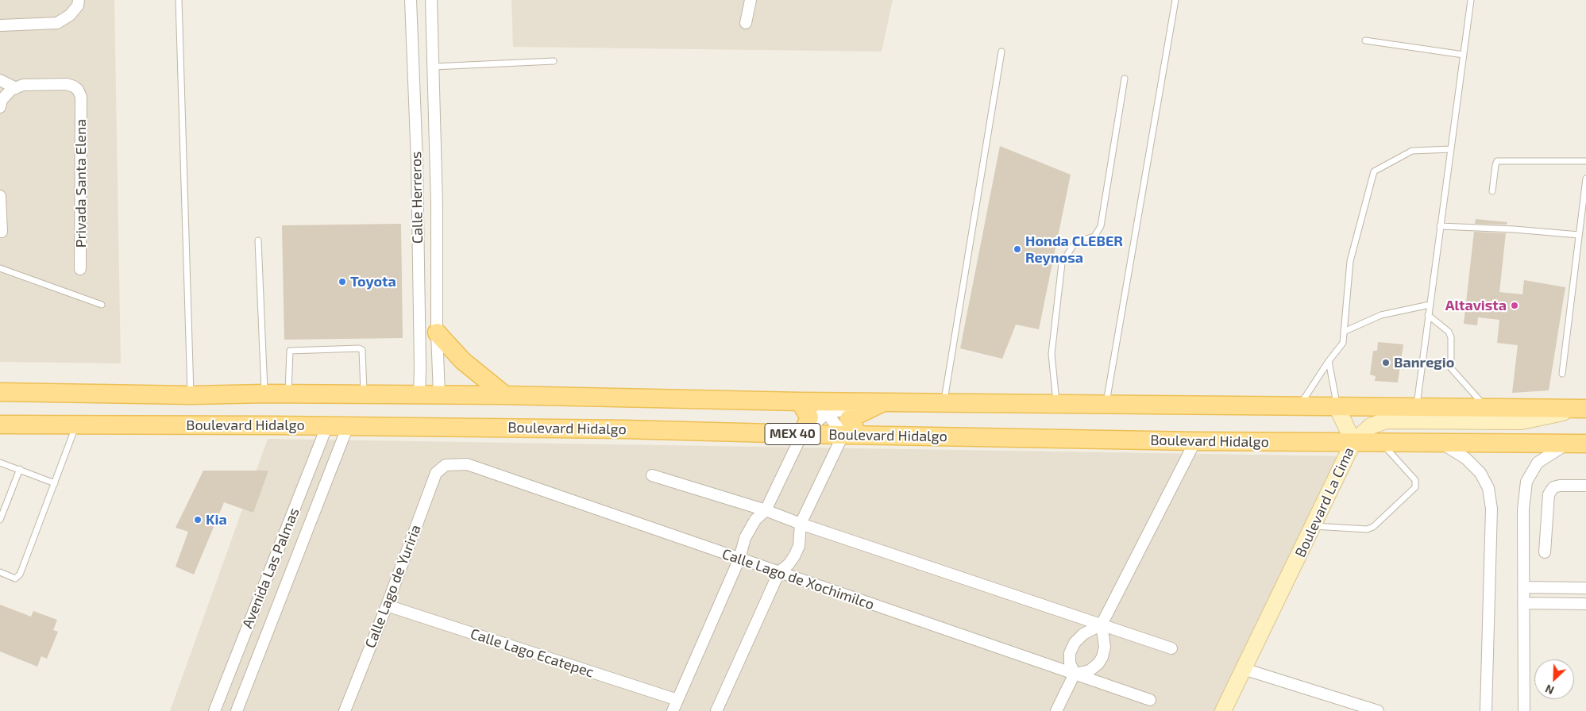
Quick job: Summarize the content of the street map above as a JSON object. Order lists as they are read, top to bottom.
{
  "streets": {
    "main road": ["Boulevard Hidalgo", "MEX 40"],
    "street": [
      "Privada Santa Elena",
      "Calle Herreros",
      "Boulevard La Cima",
      "Avenida Las Palmas",
      "Calle Lago de Xochimilco",
      "Calle Lago de Yuriria",
      "Calle Lago Ecatepec"
    ]
  },
  "crossings": [
    ["Boulevard Hidalgo", "Boulevard La Cima"],
    ["Boulevard Hidalgo", "Avenida Las Palmas"],
    ["Calle Lago de Xochimilco", "Calle Lago de Yuriria"],
    ["Calle Lago de Yuriria", "Calle Lago Ecatepec"]
  ],
  "places": [
    "Honda CLEBER Reynosa",
    "Toyota",
    "Altavista",
    "Banregio",
    "Kia"
  ],
  "north": "bottom left"
}
